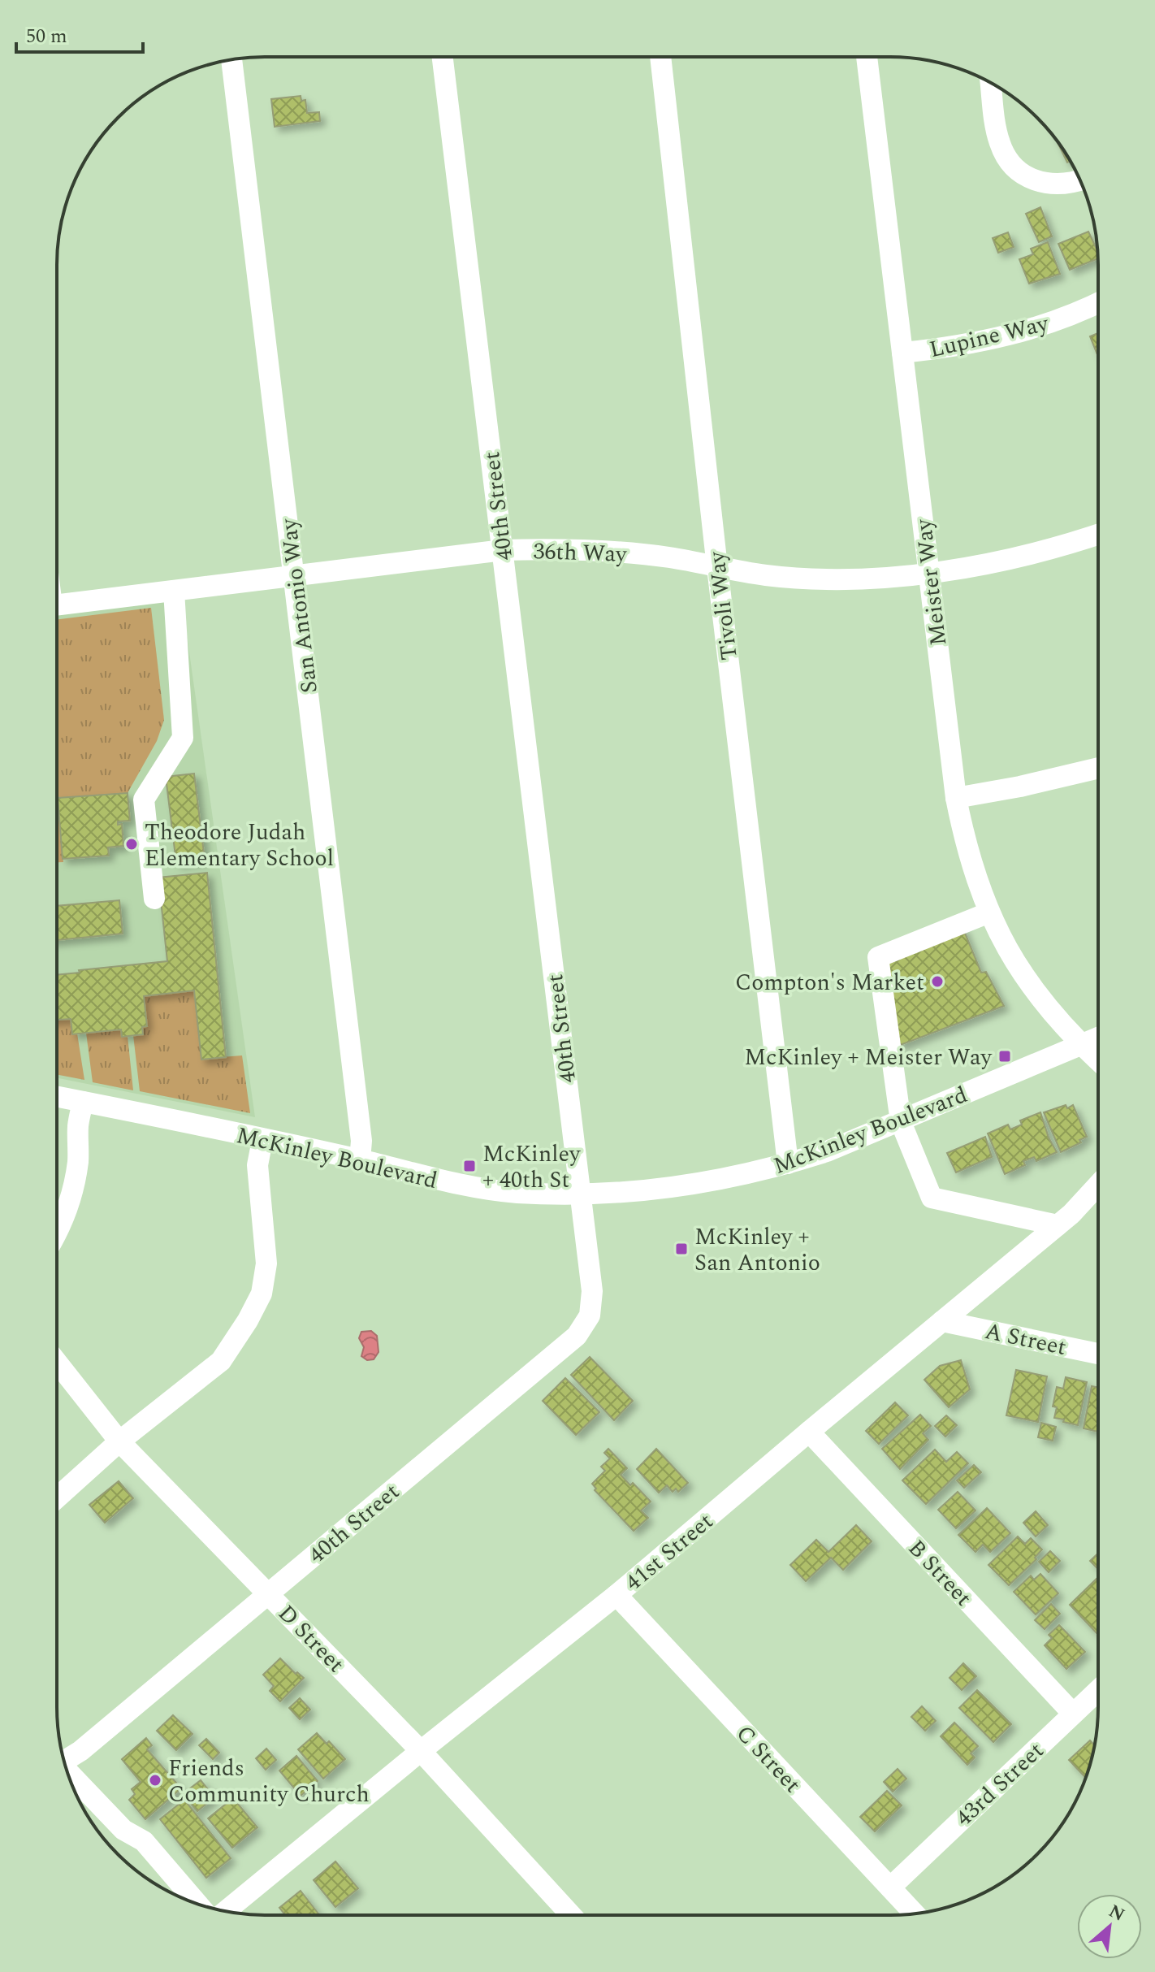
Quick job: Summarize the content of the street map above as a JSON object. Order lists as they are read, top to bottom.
{
  "streets": {
    "street": [
      "Lupine Way",
      "40th Street",
      "36th Way",
      "Meister Way",
      "San Antonio Way",
      "Tivoli Way",
      "McKinley Boulevard",
      "A Street",
      "41st Street",
      "B Street",
      "D Street",
      "C Street",
      "43rd Street"
    ]
  },
  "crossings": [
    ["Lupine Way", "Meister Way"],
    ["40th Street", "36th Way"],
    ["40th Street", "McKinley Boulevard"],
    ["40th Street", "D Street"],
    ["36th Way", "Meister Way"],
    ["36th Way", "San Antonio Way"],
    ["36th Way", "Tivoli Way"],
    ["Meister Way", "McKinley Boulevard"],
    ["San Antonio Way", "McKinley Boulevard"],
    ["Tivoli Way", "McKinley Boulevard"],
    ["A Street", "41st Street"],
    ["41st Street", "B Street"],
    ["41st Street", "D Street"],
    ["41st Street", "C Street"],
    ["B Street", "43rd Street"],
    ["C Street", "43rd Street"]
  ],
  "places": {
    "other": ["Theodore Judah Elementary School", "Compton's Market", "Friends Community Church"],
    "transit": ["McKinley + Meister Way", "McKinley + 40th St", "McKinley + San Antonio"]
  },
  "scale_bar": "50 m",
  "north": "top right"
}
